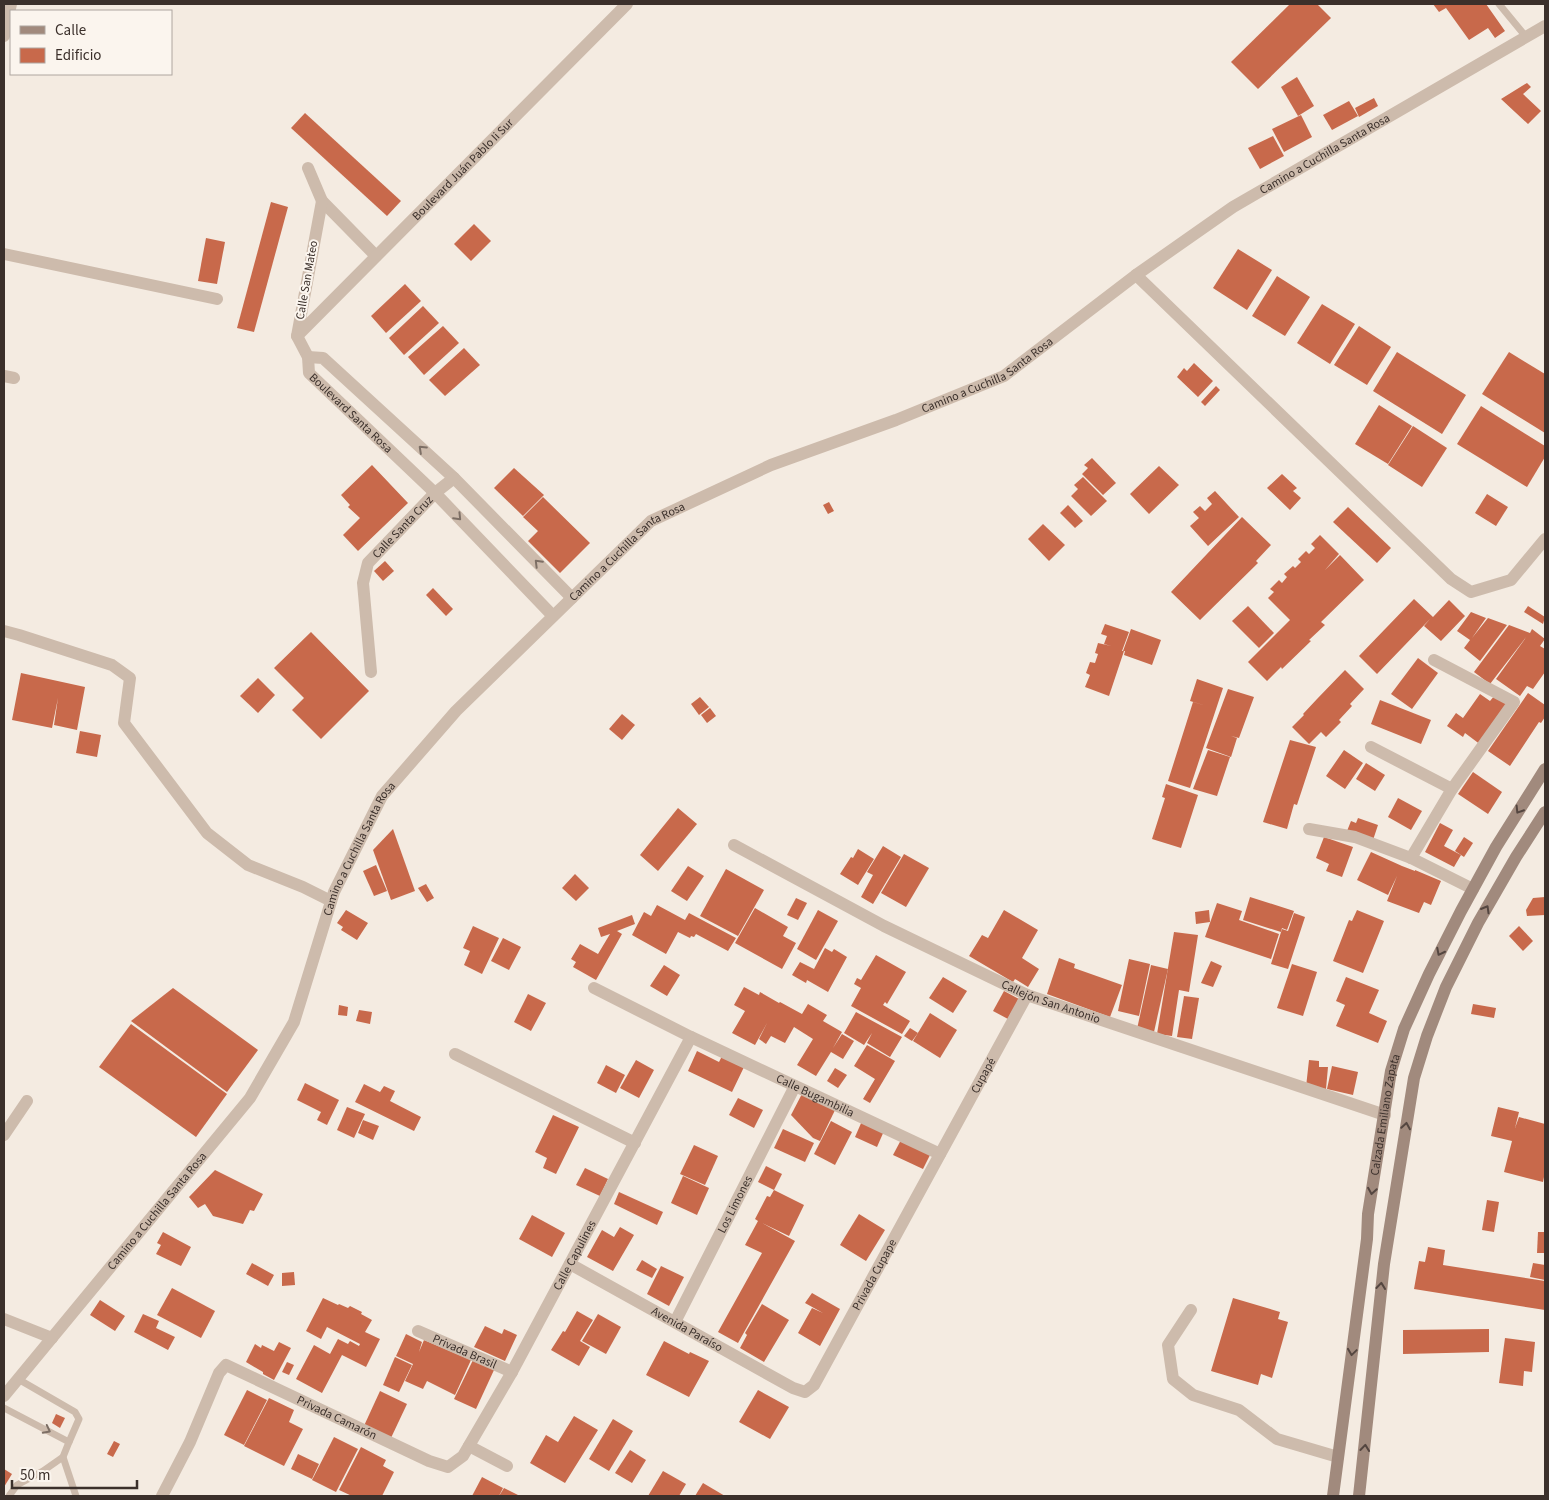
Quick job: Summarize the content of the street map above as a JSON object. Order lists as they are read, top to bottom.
{
  "streets": {
    "main road": ["Calzada Emiliano Zapata"],
    "street": [
      "Camino a Cuchilla Santa Rosa",
      "Boulevard Juán Pablo Ii Sur",
      "Calle San Mateo",
      "Boulevard Santa Rosa",
      "Calle Santa Cruz",
      "Callejón San Antonio",
      "Cupapé",
      "Calle Bugambilia",
      "Los Limones",
      "Calle Capulines",
      "Privada Cupape",
      "Avenida Paraíso",
      "Privada Brasil",
      "Privada Camarón"
    ]
  },
  "crossings": [
    ["Camino a Cuchilla Santa Rosa", "Boulevard Santa Rosa"],
    ["Boulevard Juán Pablo Ii Sur", "Calle San Mateo"],
    ["Calle San Mateo", "Boulevard Santa Rosa"],
    ["Boulevard Santa Rosa", "Calle Santa Cruz"],
    ["Callejón San Antonio", "Cupapé"],
    ["Callejón San Antonio", "Calzada Emiliano Zapata"],
    ["Cupapé", "Calle Bugambilia"],
    ["Cupapé", "Privada Cupape"],
    ["Calle Bugambilia", "Los Limones"],
    ["Calle Bugambilia", "Calle Capulines"],
    ["Calle Bugambilia", "Privada Cupape"],
    ["Los Limones", "Avenida Paraíso"],
    ["Calle Capulines", "Avenida Paraíso"],
    ["Calle Capulines", "Privada Brasil"],
    ["Calle Capulines", "Privada Camarón"],
    ["Privada Cupape", "Avenida Paraíso"]
  ],
  "legend": ["Calle", "Edificio"],
  "scale_bar": "50 m"
}
